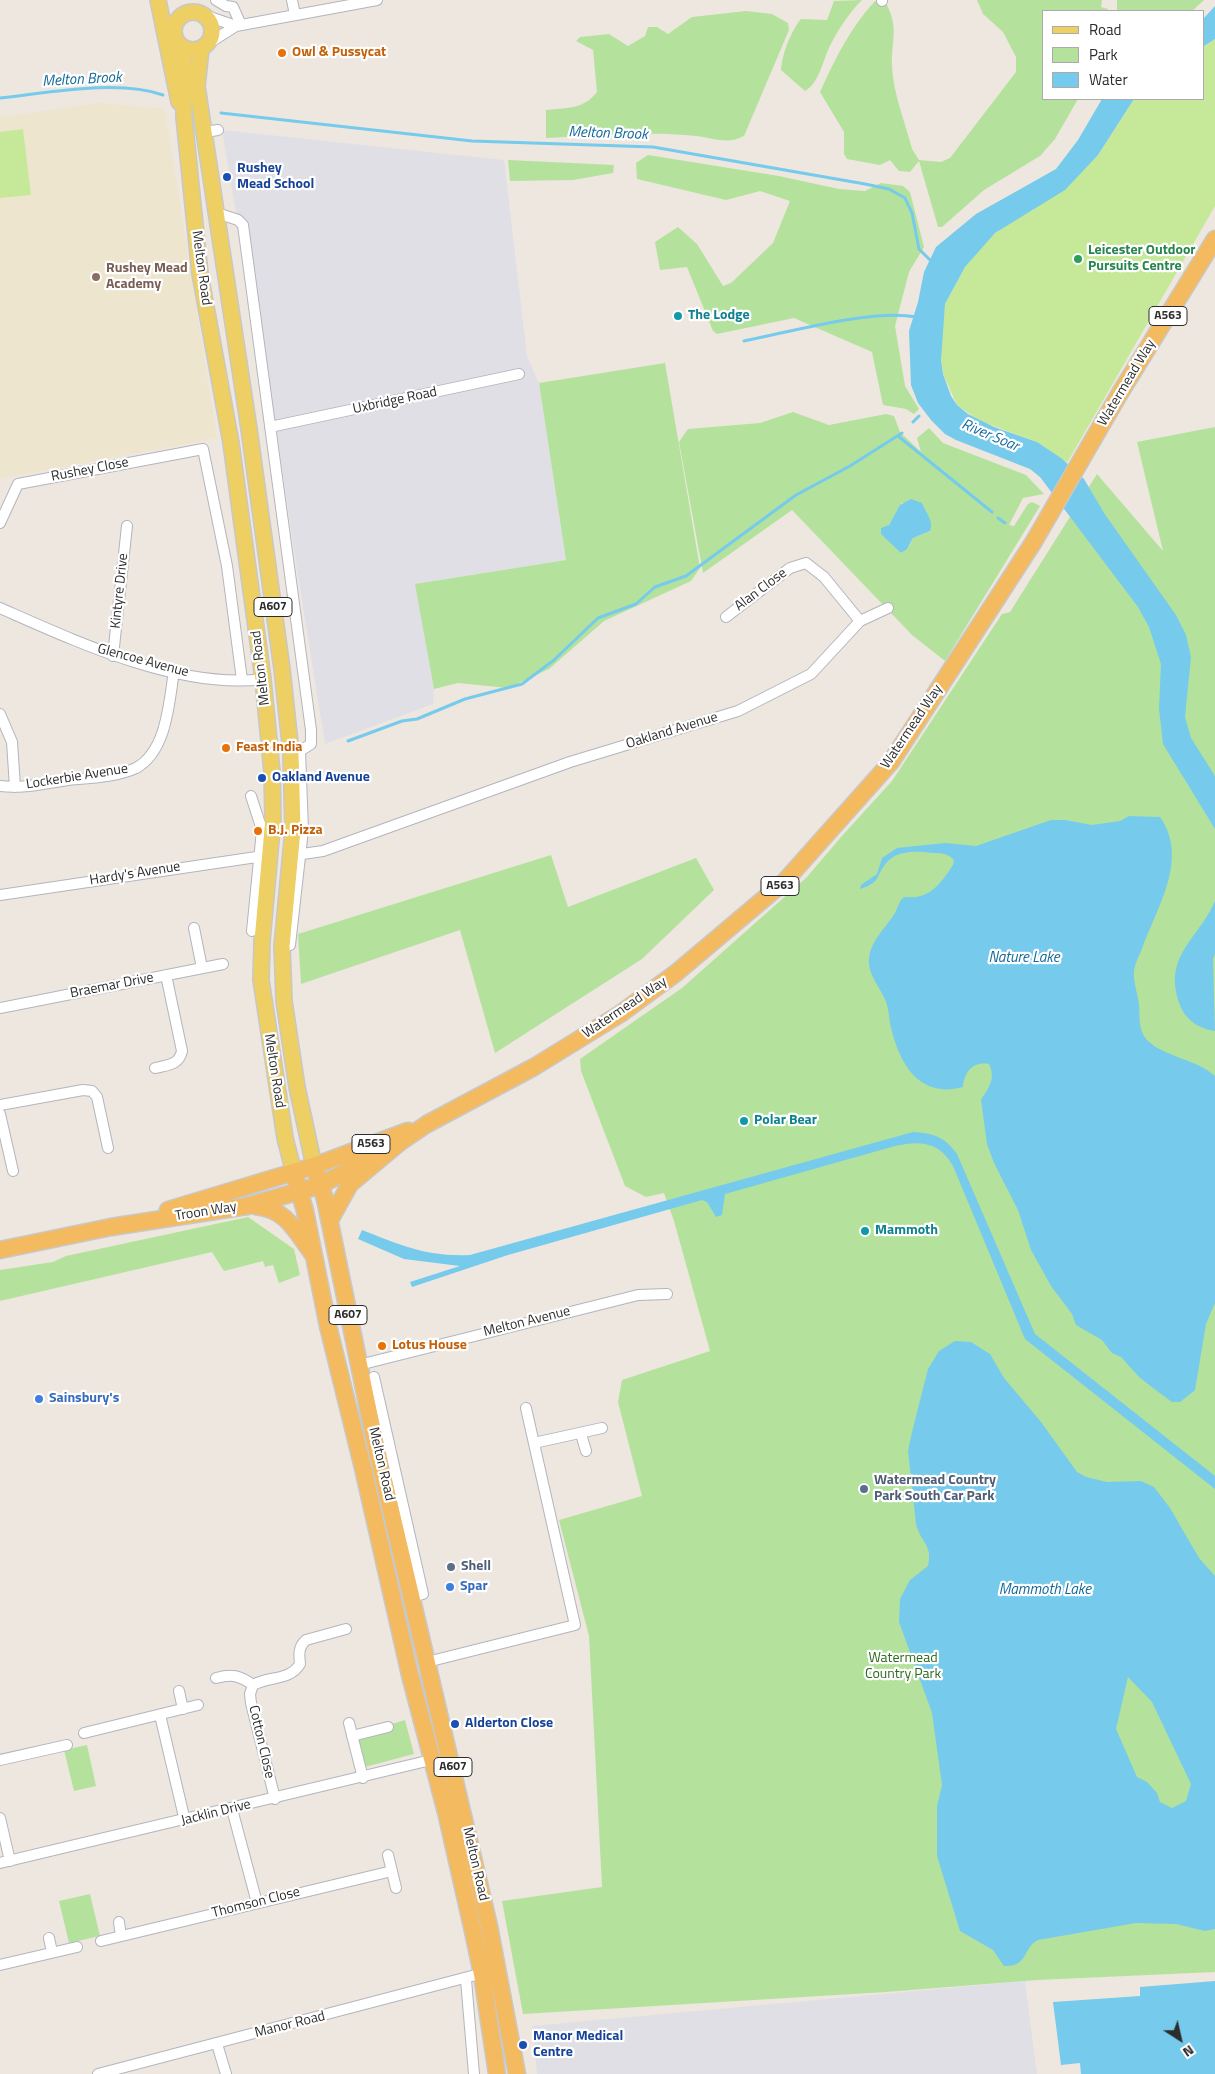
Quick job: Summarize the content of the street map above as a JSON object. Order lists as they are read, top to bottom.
{
  "streets": {
    "highway": [
      "Melton Road",
      "A563",
      "Watermead Way",
      "A607",
      "Troon Way"
    ],
    "street": [
      "Uxbridge Road",
      "Rushey Close",
      "Alan Close",
      "Kintyre Drive",
      "Glencoe Avenue",
      "Oakland Avenue",
      "Lockerbie Avenue",
      "Hardy's Avenue",
      "Braemar Drive",
      "Melton Avenue",
      "Cotton Close",
      "Jacklin Drive",
      "Thomson Close",
      "Manor Road"
    ]
  },
  "crossings": [
    ["Melton Road", "Watermead Way"],
    ["Melton Road", "A607"],
    ["Melton Road", "Glencoe Avenue"],
    ["Melton Road", "Oakland Avenue"],
    ["Melton Road", "Hardy's Avenue"],
    ["Melton Road", "Troon Way"],
    ["Melton Road", "Melton Avenue"],
    ["Melton Road", "Jacklin Drive"],
    ["Melton Road", "Manor Road"],
    ["Watermead Way", "Troon Way"],
    ["Rushey Close", "Glencoe Avenue"],
    ["Alan Close", "Oakland Avenue"],
    ["Kintyre Drive", "Glencoe Avenue"],
    ["Glencoe Avenue", "Lockerbie Avenue"],
    ["Cotton Close", "Jacklin Drive"]
  ],
  "water": [
    "Melton Brook",
    "River Soar",
    "Nature Lake",
    "Mammoth Lake"
  ],
  "parks": ["Watermead Country Park"],
  "places": [
    "Owl & Pussycat",
    "Rushey Mead School",
    "Leicester Outdoor Pursuits Centre",
    "Rushey Mead Academy",
    "The Lodge",
    "Feast India",
    "Oakland Avenue",
    "B.J. Pizza",
    "Polar Bear",
    "Mammoth",
    "Lotus House",
    "Sainsbury's",
    "Watermead Country Park South Car Park",
    "Shell",
    "Spar",
    "Alderton Close",
    "Manor Medical Centre"
  ],
  "legend": ["Road", "Park", "Water"],
  "north": "bottom right"
}
